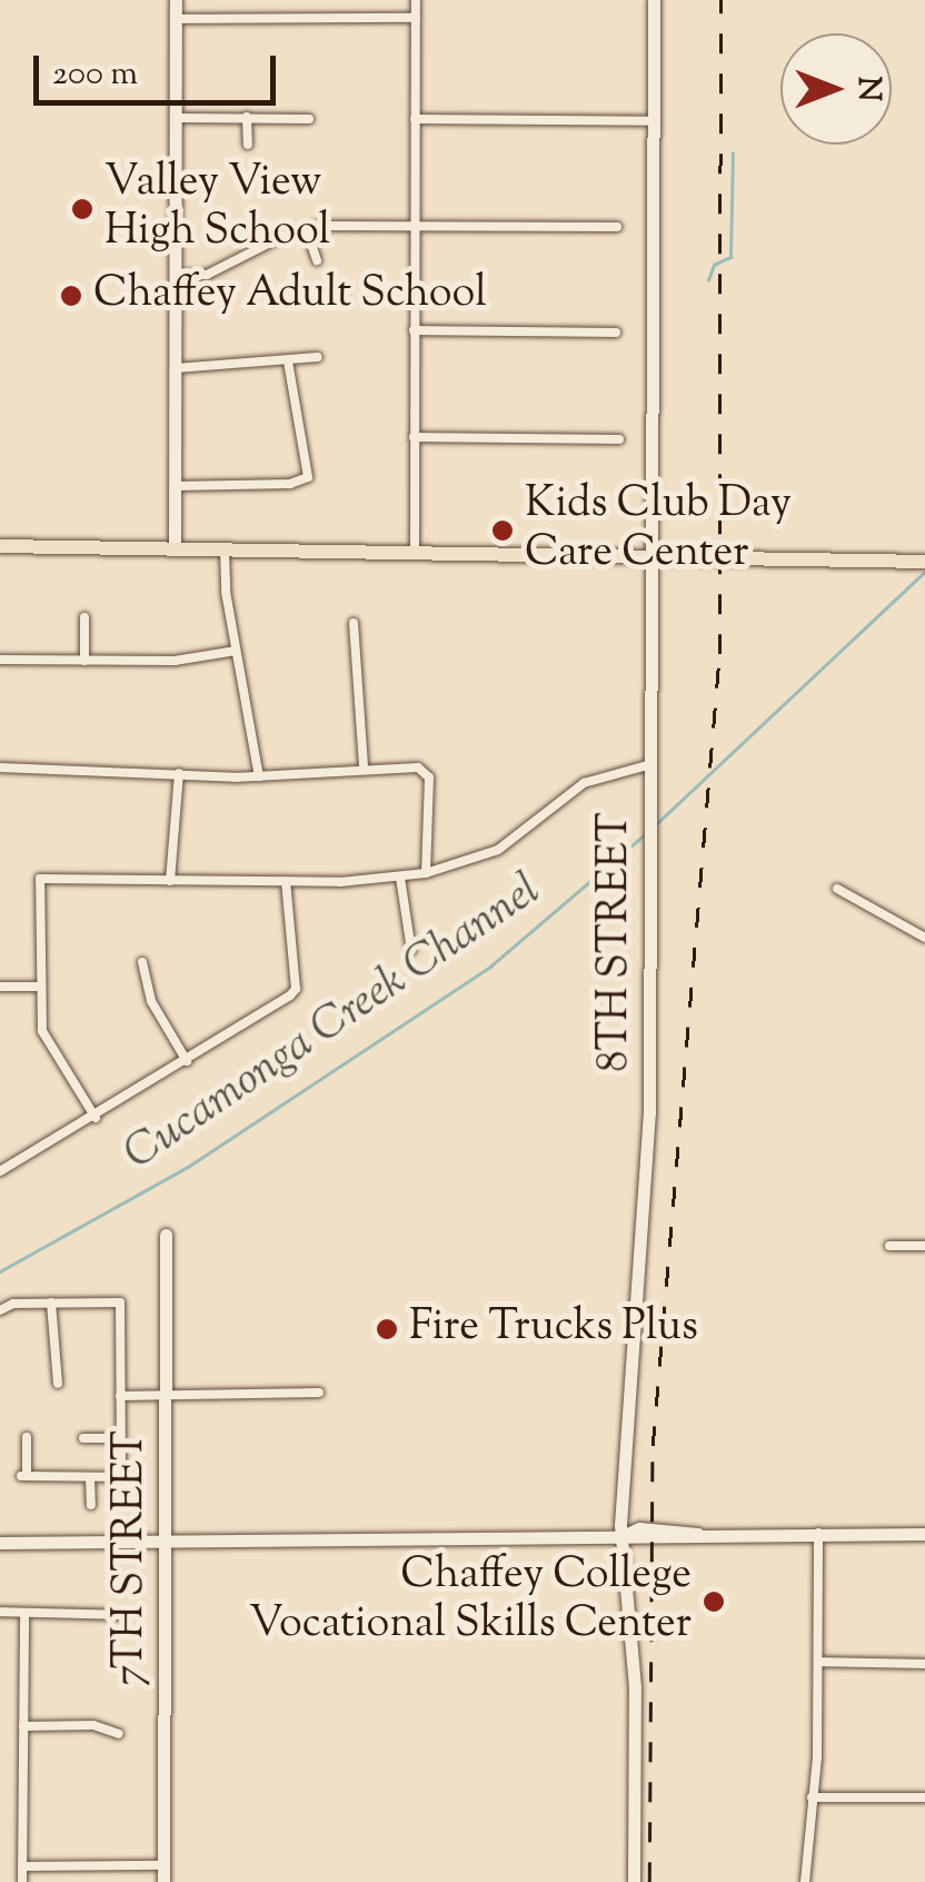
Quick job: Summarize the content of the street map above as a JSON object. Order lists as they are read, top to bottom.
{
  "streets": {
    "street": ["8TH STREET", "7TH STREET"]
  },
  "water": ["Cucamonga Creek Channel"],
  "places": [
    "Valley View High School",
    "Chaffey Adult School",
    "Kids Club Day Care Center",
    "Fire Trucks Plus",
    "Chaffey College Vocational Skills Center"
  ],
  "scale_bar": "200 m",
  "north": "right"
}
